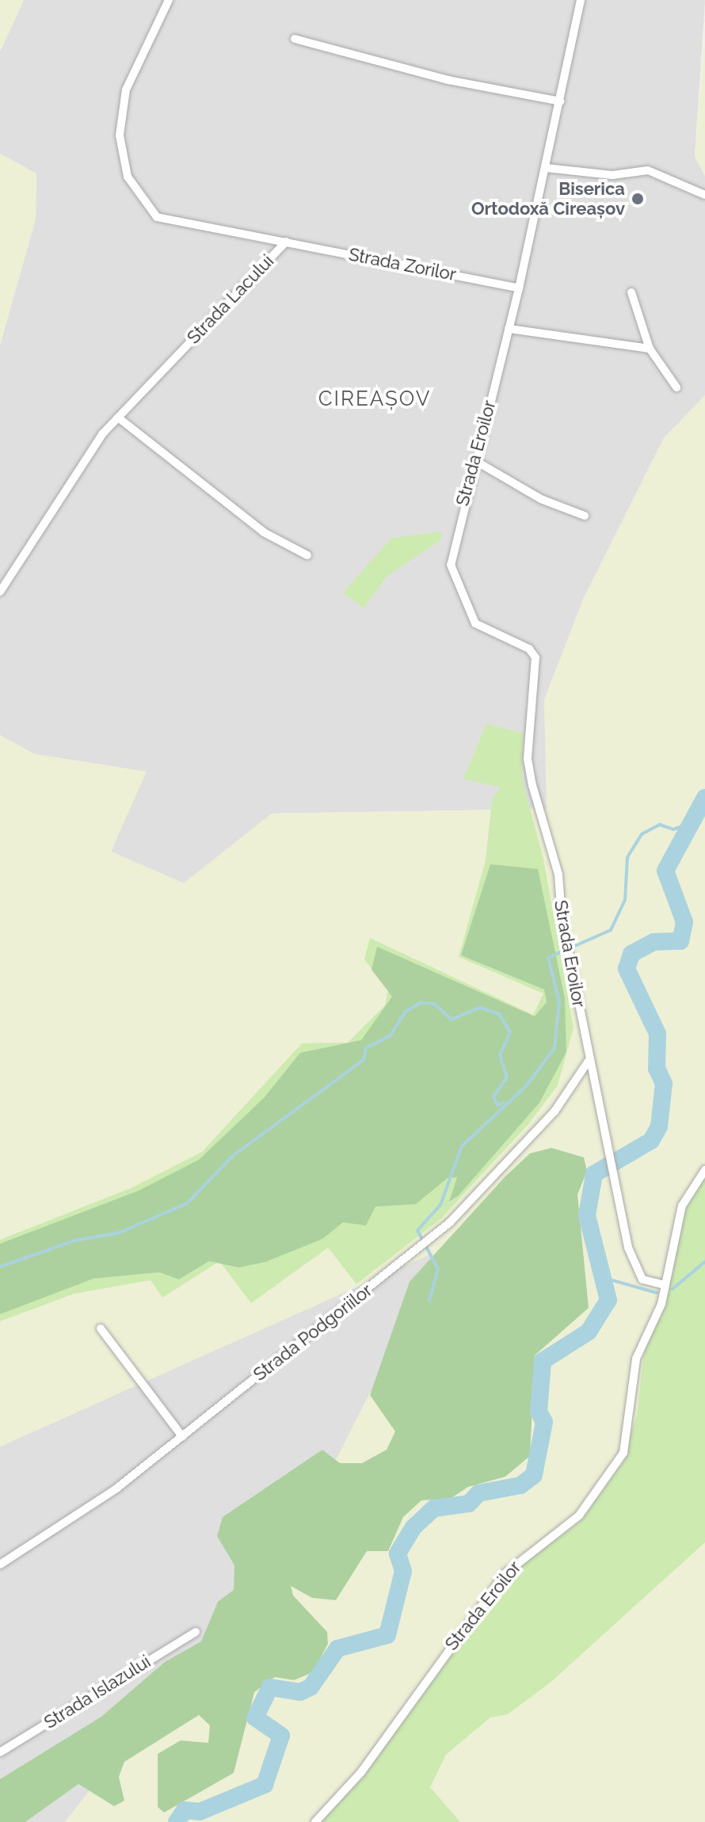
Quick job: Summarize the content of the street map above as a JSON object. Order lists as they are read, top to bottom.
{
  "streets": {
    "street": [
      "Strada Zorilor",
      "Strada Lacului",
      "Strada Eroilor",
      "Strada Podgoriilor",
      "Strada Islazului"
    ]
  },
  "crossings": [
    ["Strada Zorilor", "Strada Lacului"],
    ["Strada Zorilor", "Strada Eroilor"],
    ["Strada Eroilor", "Strada Podgoriilor"]
  ],
  "districts": ["CIREAȘOV"],
  "places": ["Biserica Ortodoxă Cireașov"]
}
